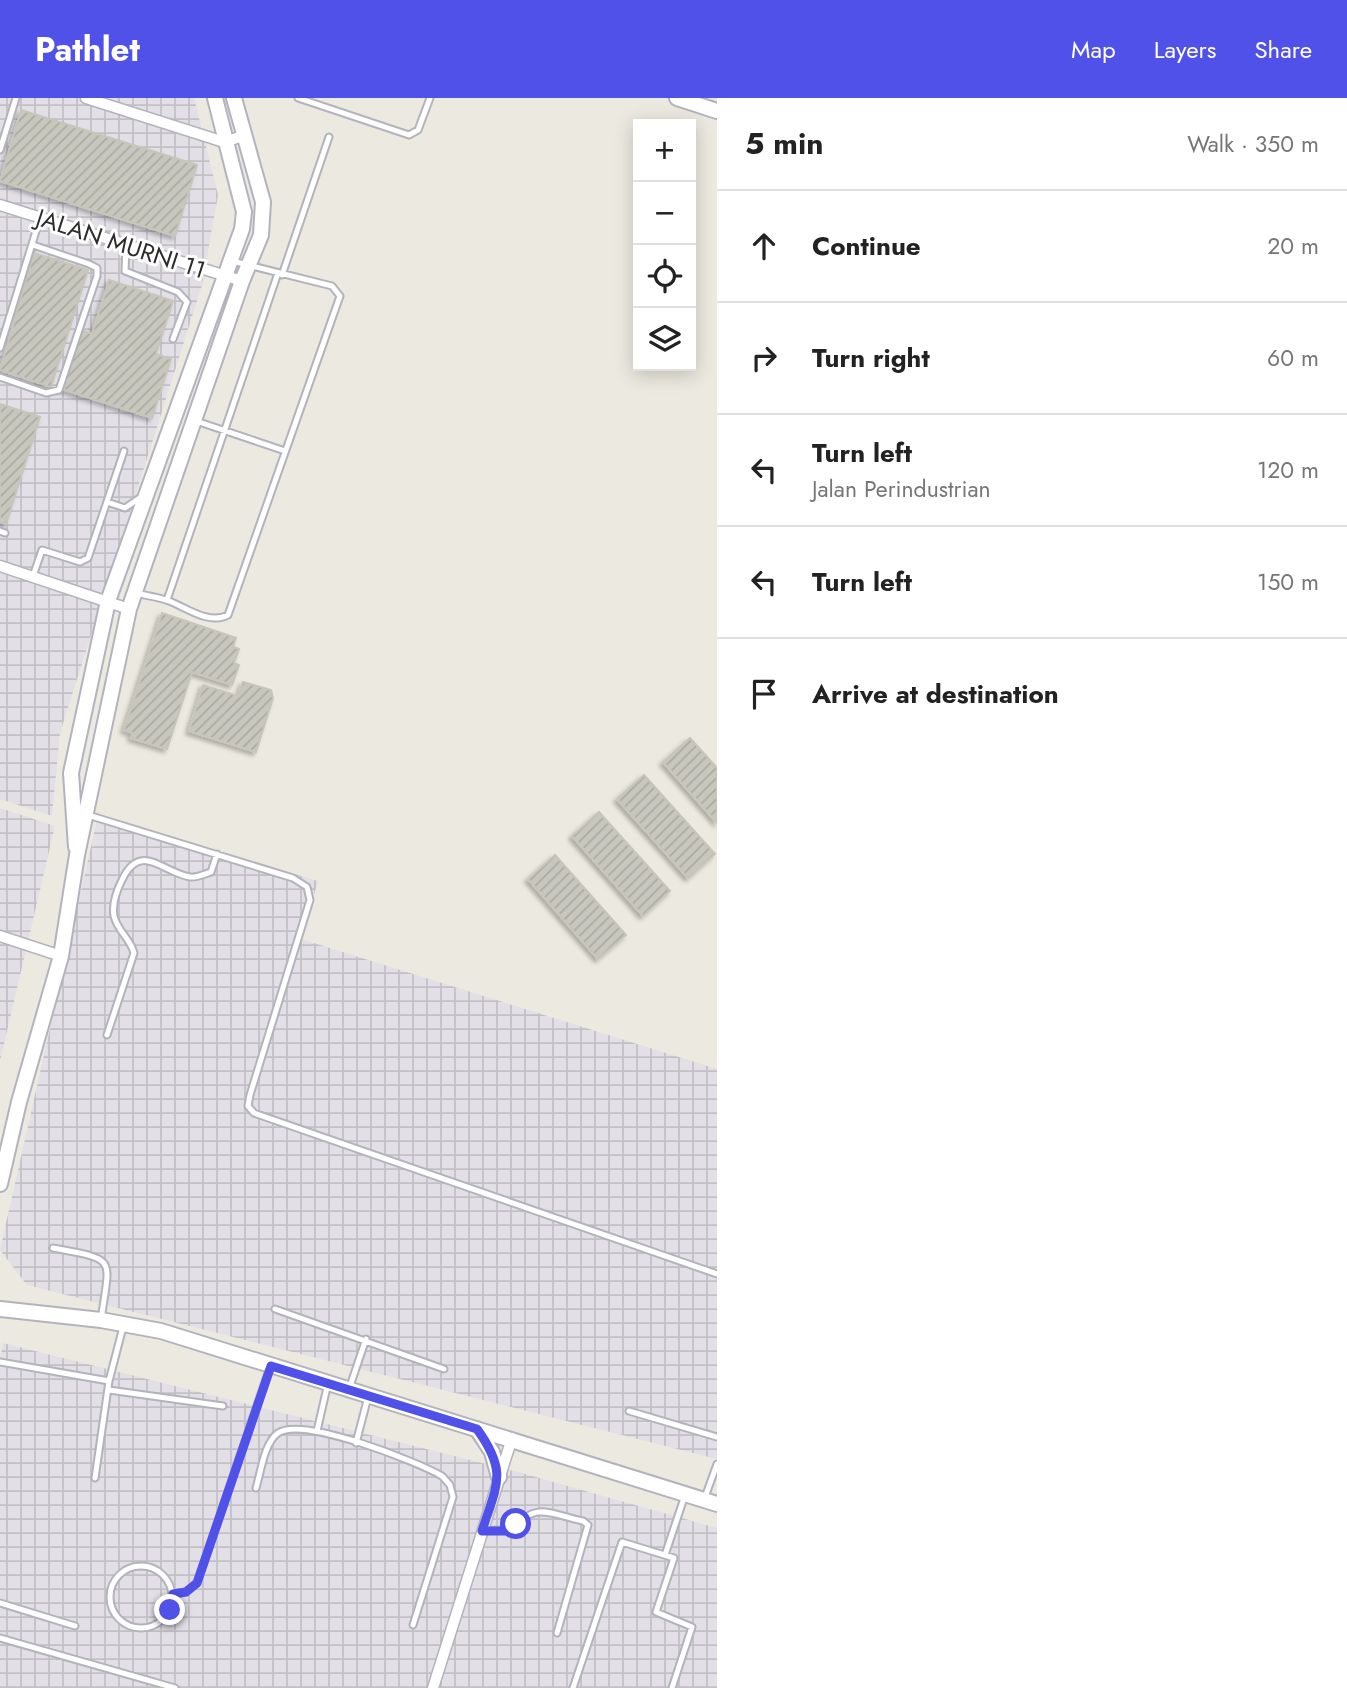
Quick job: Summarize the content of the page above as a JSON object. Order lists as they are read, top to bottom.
{
  "streets": {
    "street": ["JALAN MURNI 11"]
  },
  "page": {
    "header": "Pathlet",
    "nav": ["Map", "Layers", "Share"],
    "heading": ["5 min", "Walk · 350 m"],
    "map_buttons": ["+", "−"],
    "list": [
      ["Continue", "20 m"],
      ["Turn right", "60 m"],
      ["Turn left", "Jalan Perindustrian", "120 m"],
      ["Turn left", "150 m"],
      "Arrive at destination"
    ]
  }
}
